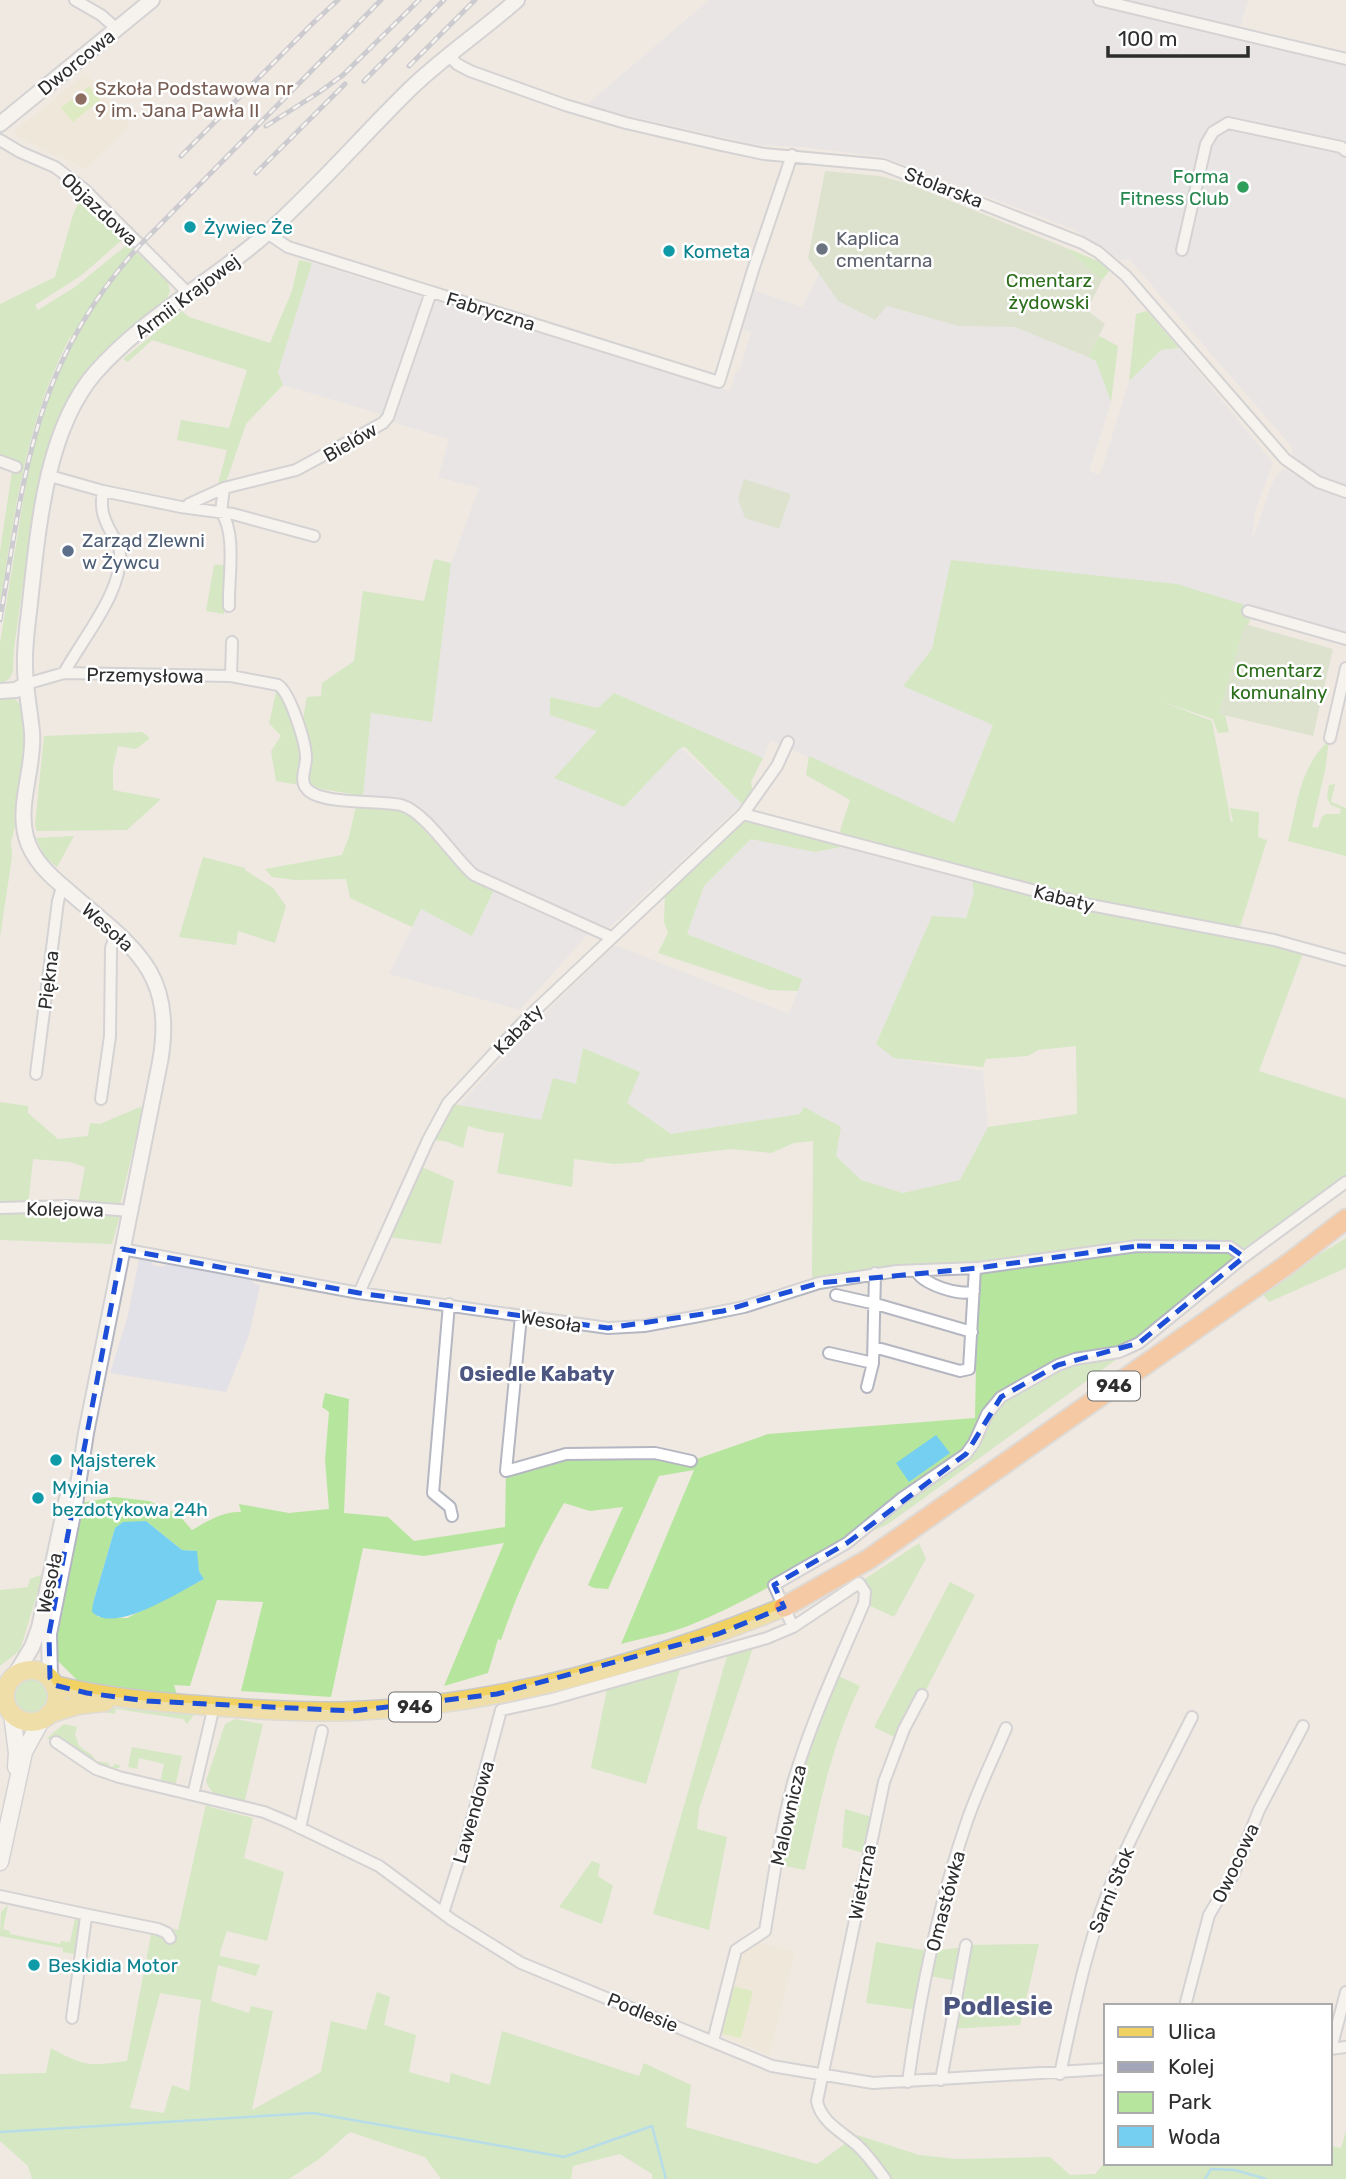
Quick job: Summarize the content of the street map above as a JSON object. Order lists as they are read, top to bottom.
{
  "streets": {
    "highway": ["946"],
    "street": [
      "Dworcowa",
      "Stolarska",
      "Objazdowa",
      "Armii Krajowej",
      "Fabryczna",
      "Bielów",
      "Przemysłowa",
      "Kabaty",
      "Wesoła",
      "Piękna",
      "Kolejowa",
      "Lawendowa",
      "Malownicza",
      "Owocowa",
      "Wietrzna",
      "Sarni Stok",
      "Omastówka",
      "Podlesie"
    ]
  },
  "crossings": [
    ["Stolarska", "Armii Krajowej"],
    ["Stolarska", "Fabryczna"],
    ["Objazdowa", "Armii Krajowej"],
    ["Armii Krajowej", "Fabryczna"],
    ["Armii Krajowej", "Przemysłowa"],
    ["Armii Krajowej", "Wesoła"],
    ["Fabryczna", "Bielów"],
    ["Przemysłowa", "Wesoła"],
    ["Kabaty", "Wesoła"],
    ["Wesoła", "Piękna"],
    ["Wesoła", "Kolejowa"],
    ["Wesoła", "946"],
    ["Lawendowa", "Malownicza"],
    ["Lawendowa", "Podlesie"],
    ["Malownicza", "Podlesie"],
    ["Wietrzna", "Podlesie"],
    ["Sarni Stok", "Podlesie"],
    ["Omastówka", "Podlesie"]
  ],
  "districts": ["Osiedle Kabaty", "Podlesie"],
  "parks": ["Cmentarz żydowski", "Cmentarz komunalny"],
  "places": [
    "Szkoła Podstawowa nr 9 im. Jana Pawła II",
    "Forma Fitness Club",
    "Żywiec Że",
    "Kaplica cmentarna",
    "Kometa",
    "Zarząd Zlewni w Żywcu",
    "Majsterek",
    "Myjnia bezdotykowa 24h",
    "Beskidia Motor"
  ],
  "legend": [
    "Ulica",
    "Kolej",
    "Park",
    "Woda"
  ],
  "scale_bar": "100 m"
}
